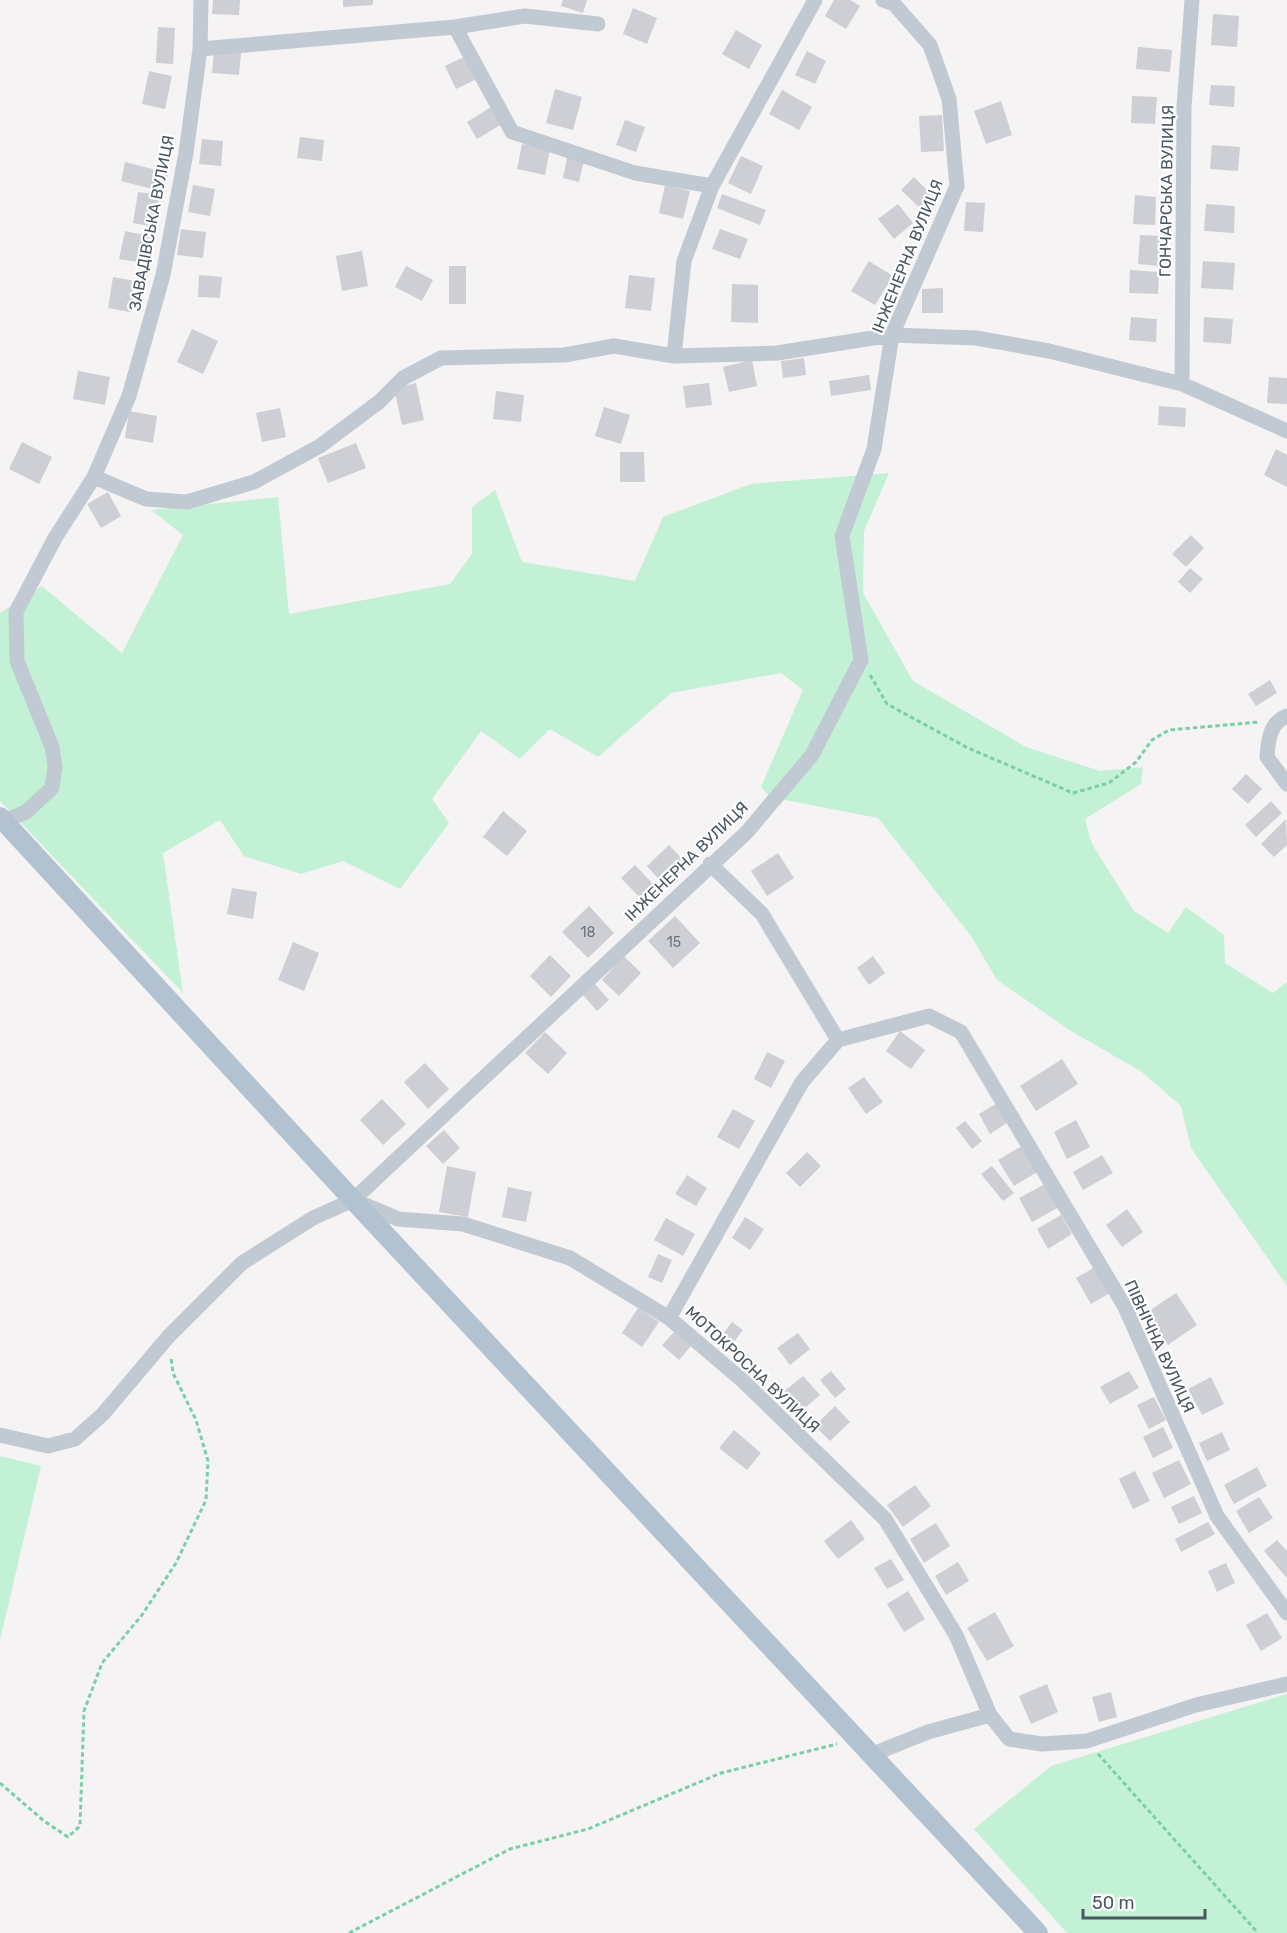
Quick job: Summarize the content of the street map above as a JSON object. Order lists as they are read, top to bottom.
{
  "streets": {
    "street": [
      "ГОНЧАРСЬКА ВУЛИЦЯ",
      "ЗАВАДІВСЬКА ВУЛИЦЯ",
      "ІНЖЕНЕРНА ВУЛИЦЯ",
      "ПІВНІЧНА ВУЛИЦЯ",
      "МОТОКРОСНА ВУЛИЦЯ"
    ]
  },
  "crossings": [
    ["ПІВНІЧНА ВУЛИЦЯ", "МОТОКРОСНА ВУЛИЦЯ"]
  ],
  "house_numbers": ["18", "15"],
  "scale_bar": "50 m"
}
